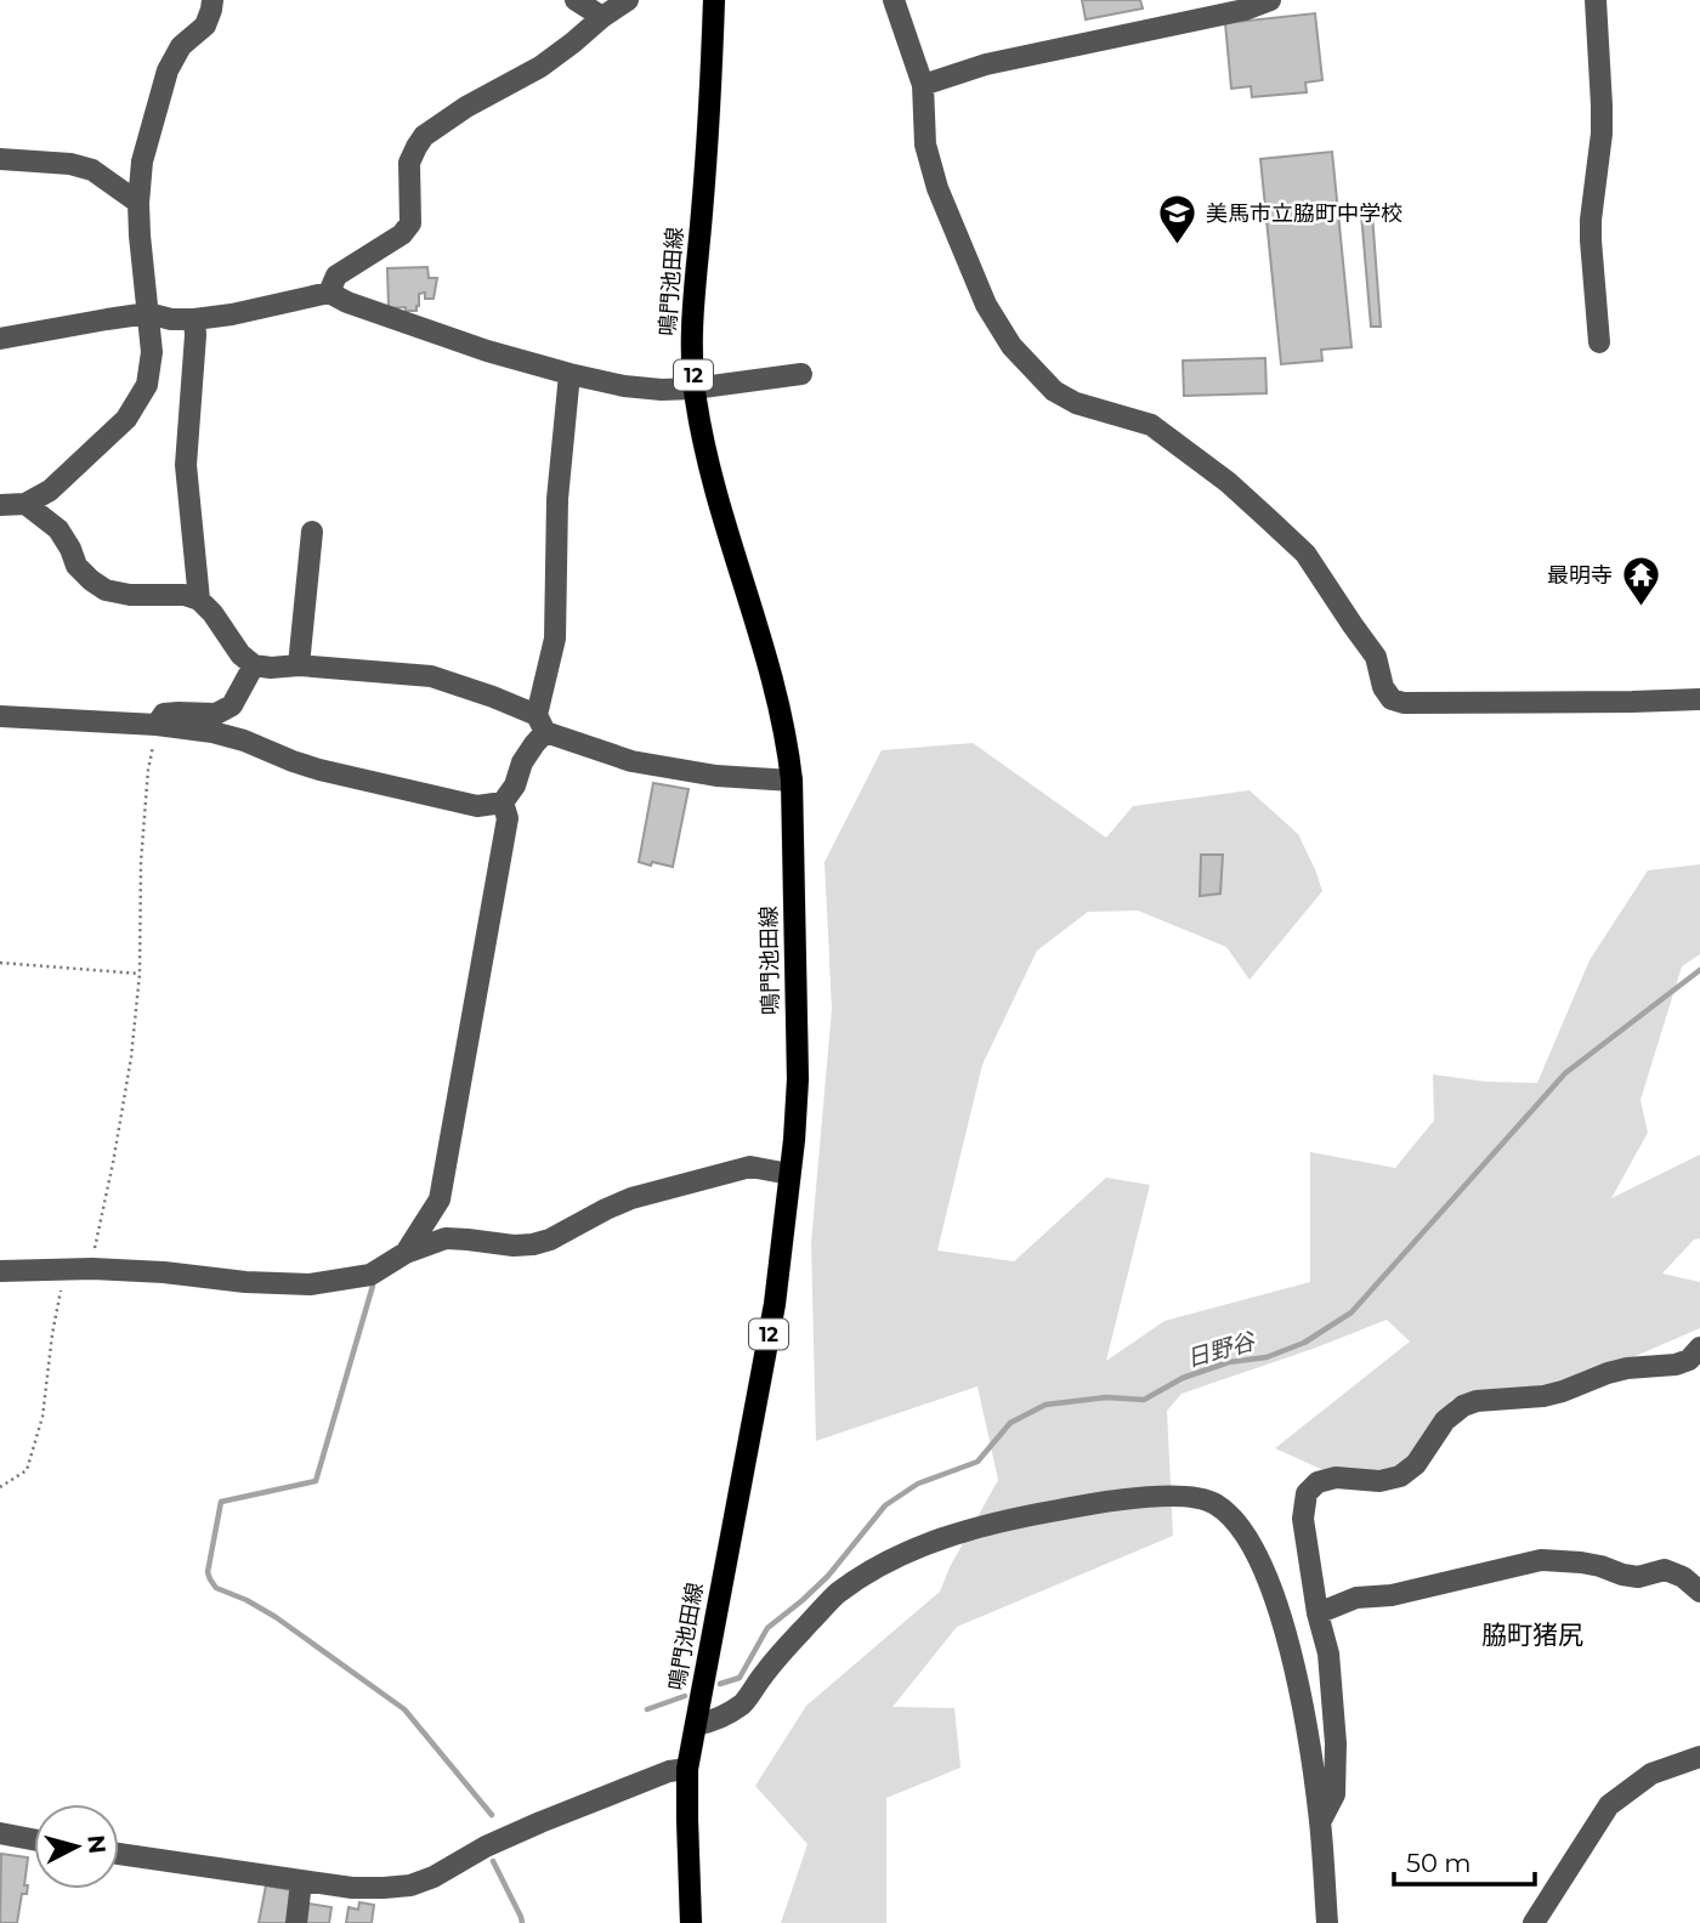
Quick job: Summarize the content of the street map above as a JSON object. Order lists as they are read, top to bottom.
{
  "streets": {
    "main road": ["鳴門池田線", "12"]
  },
  "districts": ["脇町猪尻"],
  "water": ["日野谷"],
  "places": {
    "school or university": ["美馬市立脇町中学校"],
    "temple": ["最明寺"]
  },
  "scale_bar": "50 m",
  "north": "right"
}
